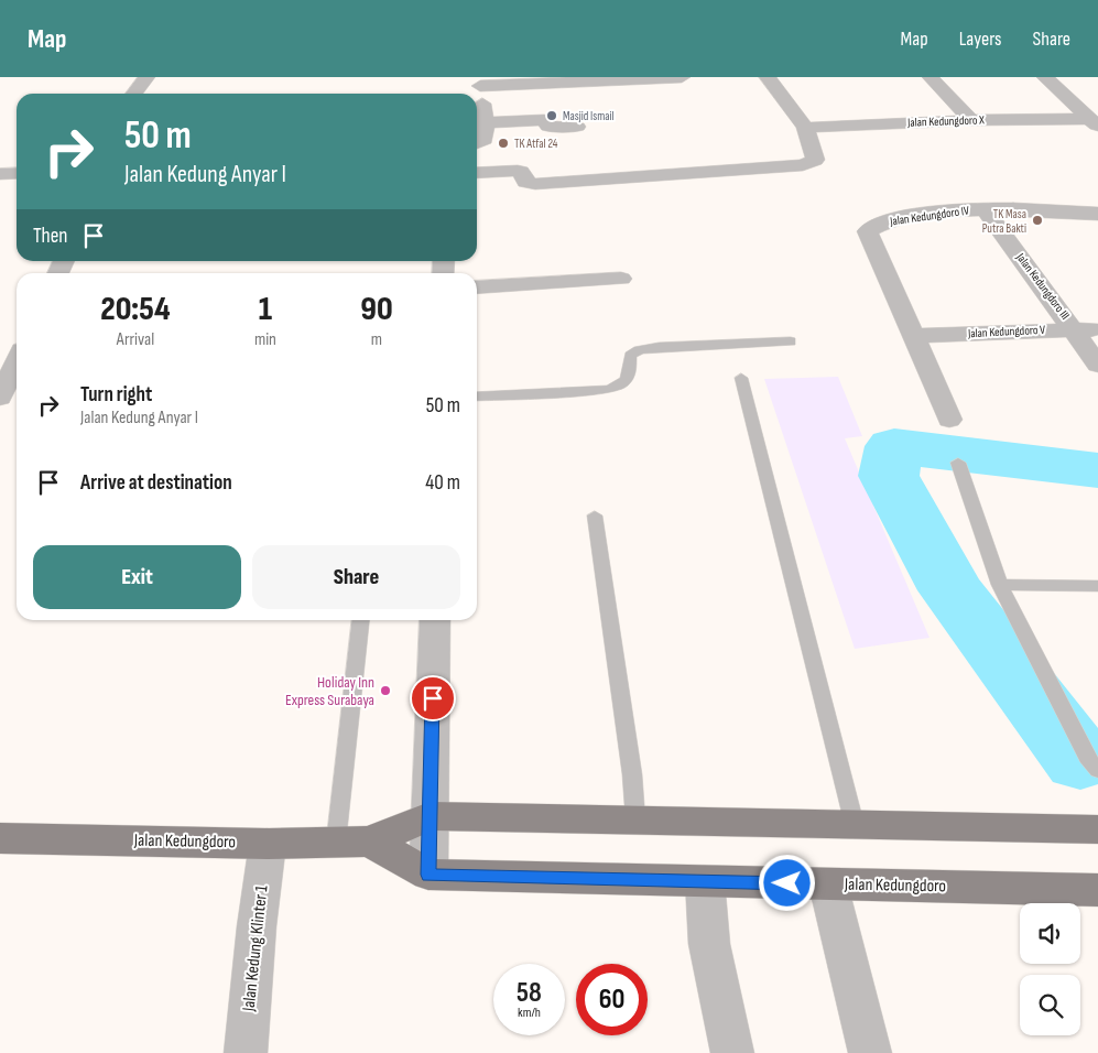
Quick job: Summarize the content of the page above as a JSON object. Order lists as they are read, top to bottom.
{
  "streets": {
    "main road": ["Jalan Kedungdoro"],
    "street": [
      "Jalan Kedungdoro X",
      "Jalan Kedungdoro IV",
      "Jalan Kedungdoro III",
      "Jalan Kedungdoro V",
      "Jalan Kedung Klinter 1"
    ]
  },
  "crossings": [
    ["Jalan Kedungdoro IV", "Jalan Kedungdoro III"],
    ["Jalan Kedungdoro IV", "Jalan Kedungdoro V"],
    ["Jalan Kedungdoro III", "Jalan Kedungdoro V"],
    ["Jalan Kedungdoro", "Jalan Kedung Klinter 1"]
  ],
  "places": [
    "Masjid Ismail",
    "TK Atfal 24",
    "TK Masa Putra Bakti",
    "Holiday Inn Express Surabaya"
  ],
  "page": {
    "header": "Map",
    "nav": ["Map", "Layers", "Share"],
    "turn": ["50 m", "Jalan Kedung Anyar I"],
    "then": "Then",
    "eta": [
      "20:54",
      "Arrival",
      "1",
      "min",
      "90",
      "m"
    ],
    "list": [
      {
        "name": "Turn right",
        "note": "Jalan Kedung Anyar I",
        "value": "50 m"
      },
      {
        "name": "Arrive at destination",
        "value": "40 m"
      }
    ],
    "buttons": ["Exit", "Share"],
    "speed": "58 km/h",
    "limit": "60"
  }
}
